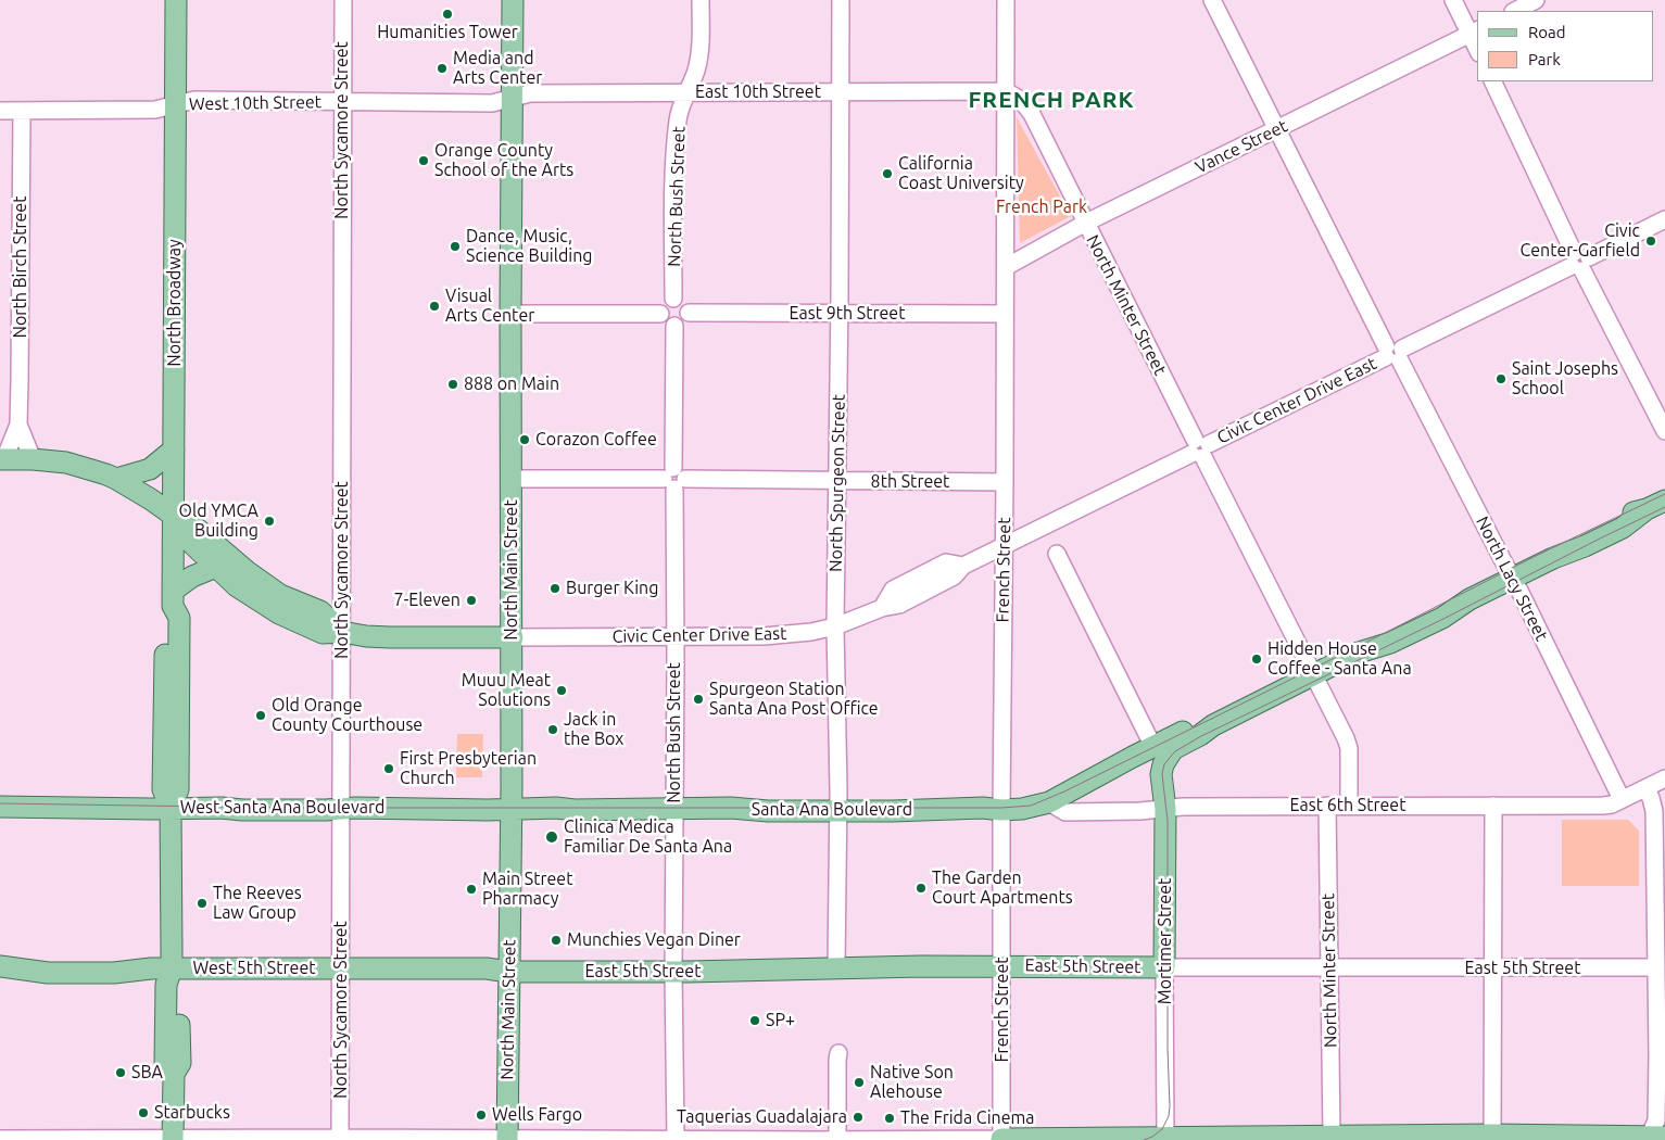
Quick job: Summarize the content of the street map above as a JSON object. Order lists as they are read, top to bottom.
{
  "streets": {
    "main road": [
      "North Broadway",
      "North Main Street",
      "West Santa Ana Boulevard",
      "Santa Ana Boulevard",
      "Mortimer Street",
      "East 5th Street",
      "West 5th Street"
    ],
    "street": [
      "East 10th Street",
      "West 10th Street",
      "North Sycamore Street",
      "Vance Street",
      "North Bush Street",
      "North Birch Street",
      "North Minter Street",
      "East 9th Street",
      "Civic Center Drive East",
      "8th Street",
      "North Spurgeon Street",
      "French Street",
      "North Lacy Street",
      "East 6th Street"
    ]
  },
  "crossings": [
    ["East 10th Street", "West 10th Street"],
    ["East 10th Street", "North Bush Street"],
    ["East 10th Street", "North Minter Street"],
    ["East 10th Street", "North Spurgeon Street"],
    ["East 10th Street", "North Main Street"],
    ["East 10th Street", "French Street"],
    ["West 10th Street", "North Sycamore Street"],
    ["West 10th Street", "North Birch Street"],
    ["West 10th Street", "North Broadway"],
    ["West 10th Street", "North Main Street"],
    ["North Sycamore Street", "West Santa Ana Boulevard"],
    ["North Sycamore Street", "West 5th Street"],
    ["Vance Street", "North Minter Street"],
    ["Vance Street", "French Street"],
    ["Vance Street", "North Lacy Street"],
    ["North Bush Street", "East 9th Street"],
    ["North Bush Street", "Civic Center Drive East"],
    ["North Bush Street", "8th Street"],
    ["North Bush Street", "Santa Ana Boulevard"],
    ["North Bush Street", "East 5th Street"],
    ["North Broadway", "West Santa Ana Boulevard"],
    ["North Broadway", "West 5th Street"],
    ["North Minter Street", "Civic Center Drive East"],
    ["North Minter Street", "French Street"],
    ["North Minter Street", "East 6th Street"],
    ["North Minter Street", "Santa Ana Boulevard"],
    ["North Minter Street", "East 5th Street"],
    ["East 9th Street", "North Spurgeon Street"],
    ["East 9th Street", "French Street"],
    ["Civic Center Drive East", "North Spurgeon Street"],
    ["Civic Center Drive East", "North Main Street"],
    ["Civic Center Drive East", "French Street"],
    ["Civic Center Drive East", "North Lacy Street"],
    ["8th Street", "North Spurgeon Street"],
    ["8th Street", "North Main Street"],
    ["8th Street", "French Street"],
    ["North Spurgeon Street", "Santa Ana Boulevard"],
    ["North Spurgeon Street", "East 5th Street"],
    ["North Main Street", "West Santa Ana Boulevard"],
    ["North Main Street", "East 5th Street"],
    ["North Main Street", "West 5th Street"],
    ["French Street", "Santa Ana Boulevard"],
    ["French Street", "East 5th Street"],
    ["North Lacy Street", "East 6th Street"],
    ["North Lacy Street", "Santa Ana Boulevard"],
    ["East 6th Street", "Santa Ana Boulevard"],
    ["East 6th Street", "Mortimer Street"],
    ["West Santa Ana Boulevard", "Santa Ana Boulevard"],
    ["Santa Ana Boulevard", "Mortimer Street"],
    ["Mortimer Street", "East 5th Street"],
    ["East 5th Street", "West 5th Street"]
  ],
  "districts": ["FRENCH PARK"],
  "parks": ["French Park"],
  "places": [
    "Humanities Tower",
    "Media and Arts Center",
    "Orange County School of the Arts",
    "California Coast University",
    "Civic Center-Garfield",
    "Dance, Music, Science Building",
    "Visual Arts Center",
    "Saint Josephs School",
    "888 on Main",
    "Corazon Coffee",
    "Old YMCA Building",
    "Burger King",
    "7-Eleven",
    "Hidden House Coffee - Santa Ana",
    "Muuu Meat Solutions",
    "Spurgeon Station Santa Ana Post Office",
    "Old Orange County Courthouse",
    "Jack in the Box",
    "First Presbyterian Church",
    "Clinica Medica Familiar De Santa Ana",
    "The Garden Court Apartments",
    "Main Street Pharmacy",
    "The Reeves Law Group",
    "Munchies Vegan Diner",
    "SP+",
    "SBA",
    "Native Son Alehouse",
    "Starbucks",
    "Wells Fargo",
    "Taquerias Guadalajara",
    "The Frida Cinema"
  ],
  "legend": ["Road", "Park"]
}
